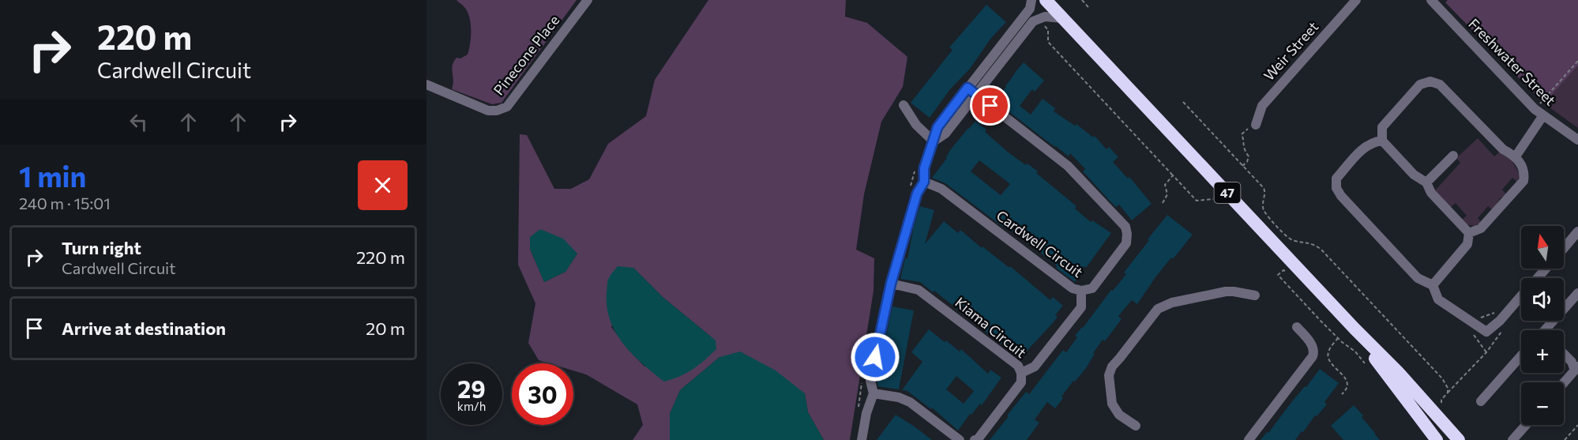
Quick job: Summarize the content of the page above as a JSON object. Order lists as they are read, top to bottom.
{
  "streets": {
    "highway": ["47"],
    "street": [
      "Weir Street",
      "Pinecone Place",
      "Freshwater Street",
      "Cardwell Circuit",
      "Kiama Circuit"
    ]
  },
  "north": "top",
  "page": {
    "turn": ["220 m", "Cardwell Circuit"],
    "heading": ["1 min", "240 m · 15:01"],
    "list": [
      {
        "name": "Turn right",
        "note": "Cardwell Circuit",
        "value": "220 m"
      },
      {
        "name": "Arrive at destination",
        "value": "20 m"
      }
    ],
    "map_buttons": ["+", "−"],
    "speed": "29 km/h",
    "limit": "30"
  }
}
